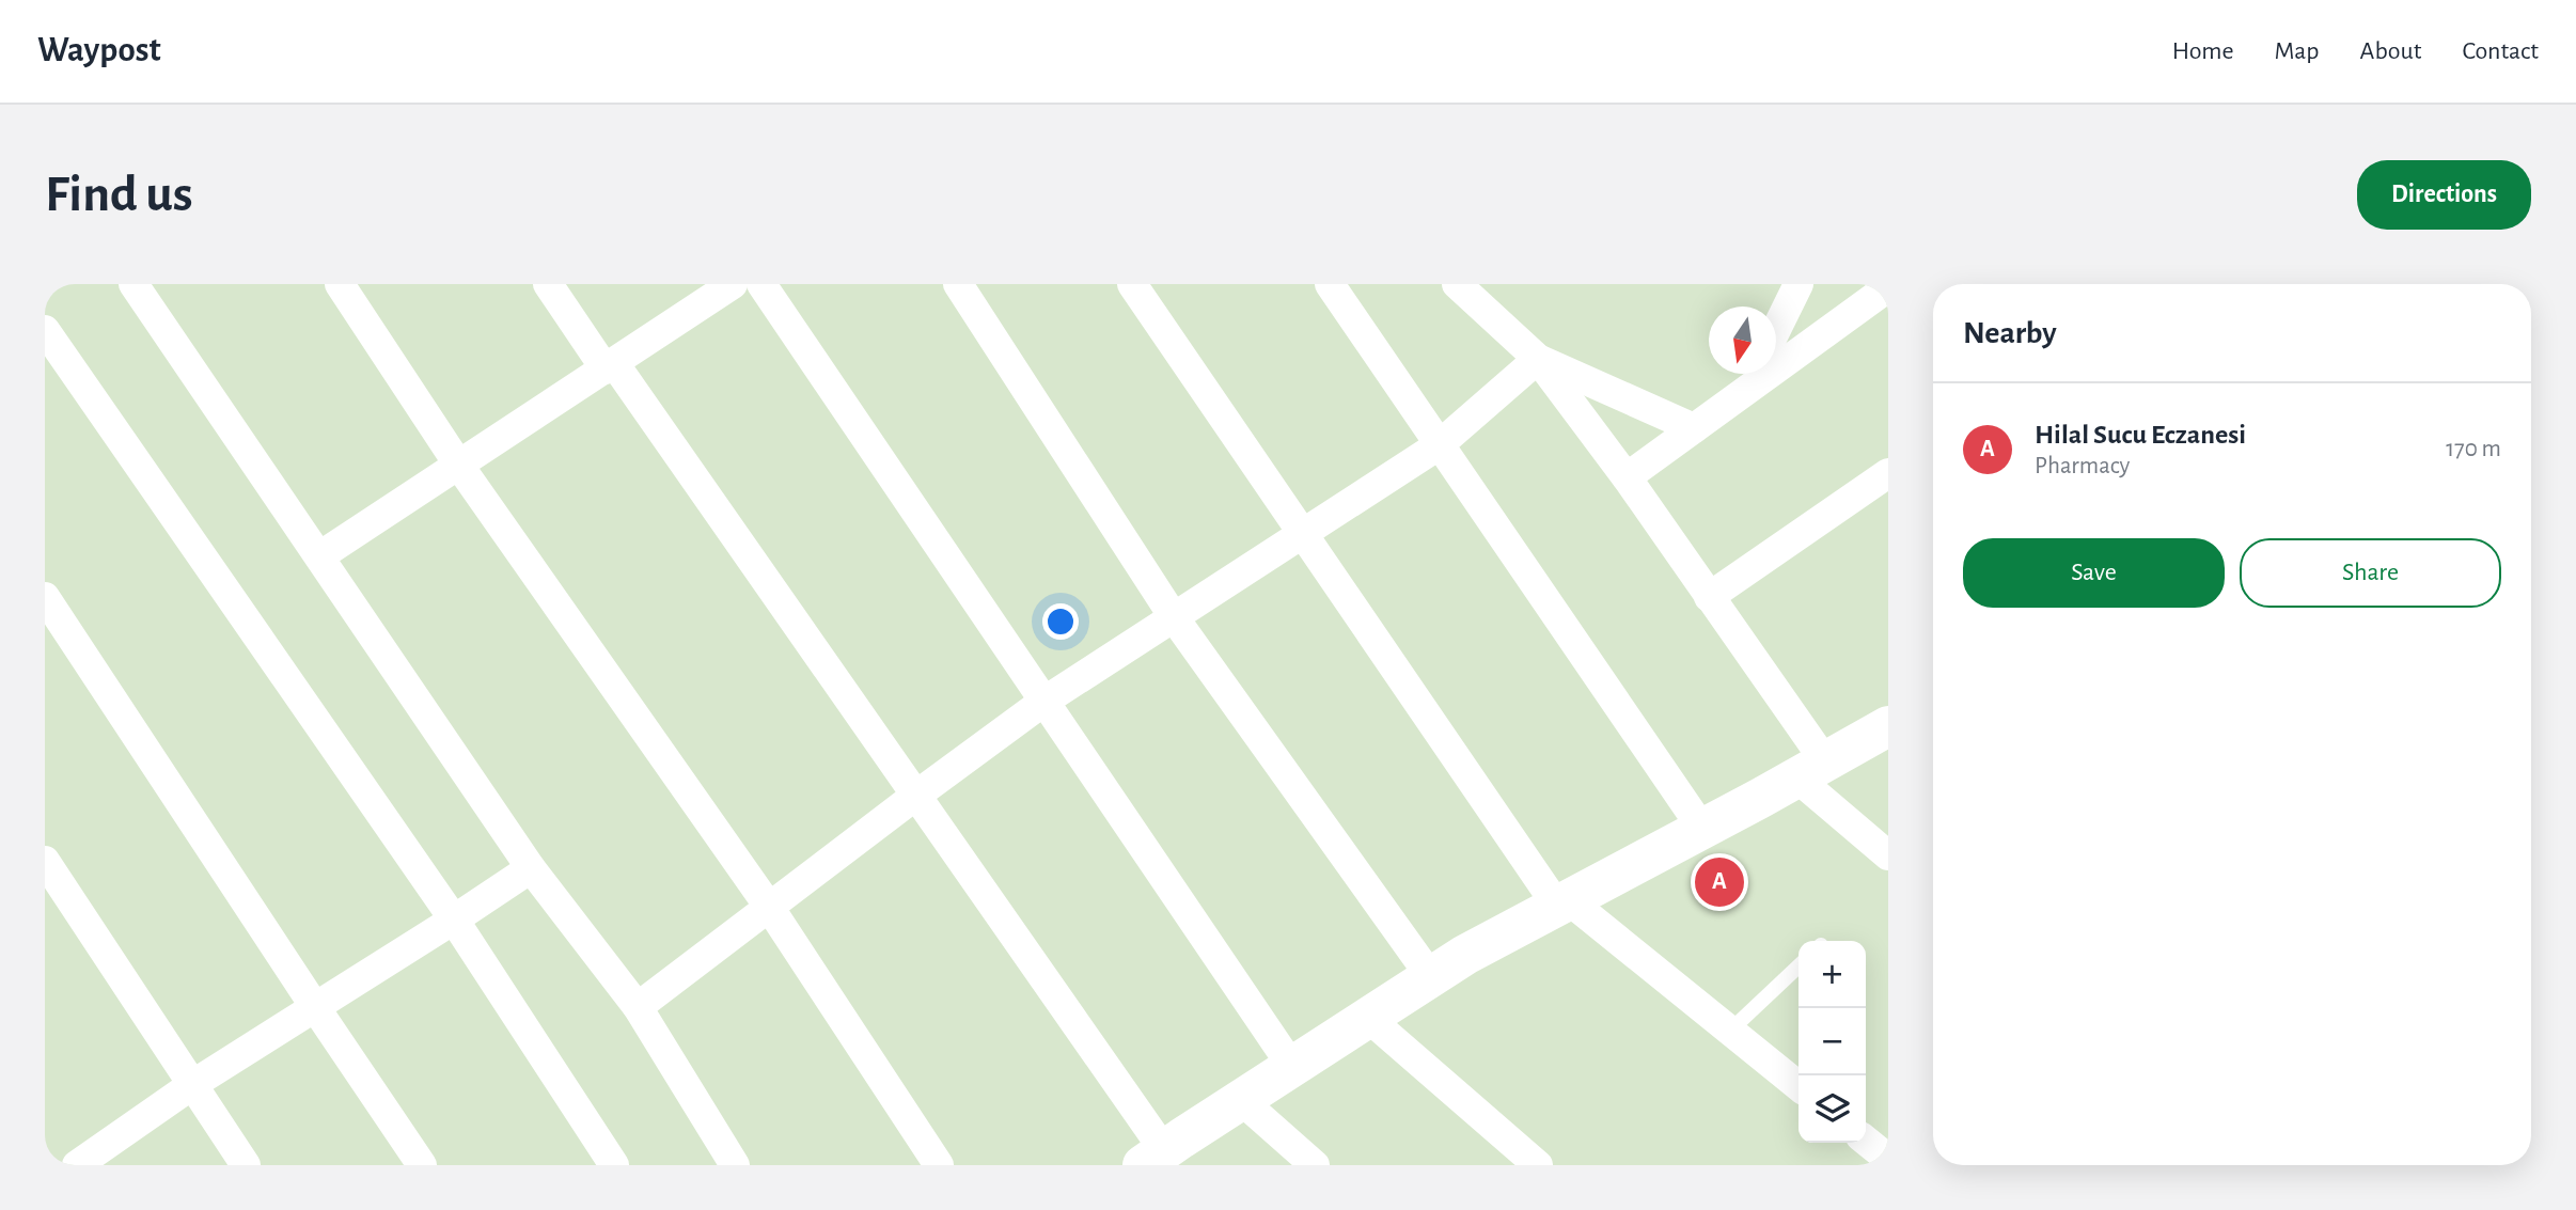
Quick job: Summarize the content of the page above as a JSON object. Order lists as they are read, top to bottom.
{
  "north": "bottom",
  "page": {
    "header": "Waypost",
    "nav": [
      "Home",
      "Map",
      "About",
      "Contact"
    ],
    "buttons": [
      "Directions",
      ["Save", "Share"]
    ],
    "title": "Find us",
    "heading": "Nearby",
    "list": [
      {
        "mark": "A",
        "name": "Hilal Sucu Eczanesi",
        "note": "Pharmacy",
        "value": "170 m"
      }
    ],
    "pins": "A",
    "map_buttons": ["+", "−"]
  }
}
